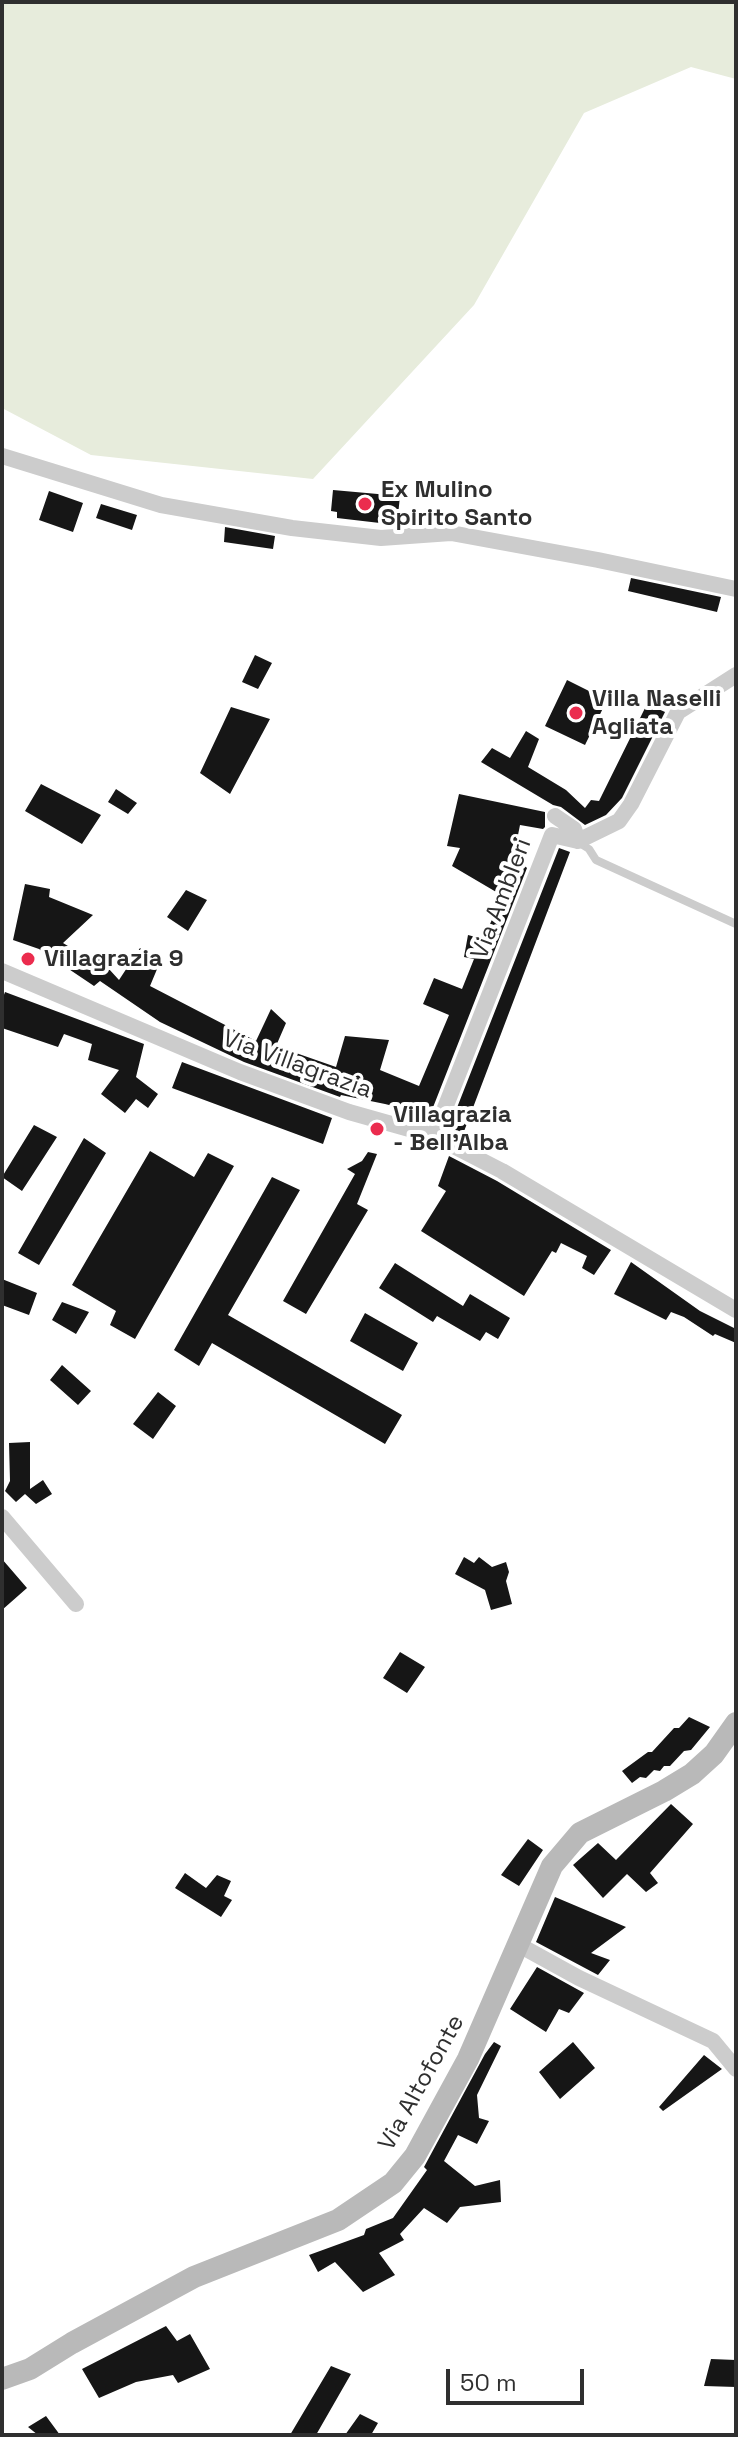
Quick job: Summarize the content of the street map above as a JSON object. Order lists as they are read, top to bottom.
{
  "streets": {
    "main road": ["Via Altofonte"],
    "street": ["Via Ambleri", "Via Villagrazia"]
  },
  "crossings": [
    ["Via Ambleri", "Via Villagrazia"]
  ],
  "places": [
    "Ex Mulino Spirito Santo",
    "Villa Naselli Agliata",
    "Villagrazia 9",
    "Villagrazia - Bell'Alba"
  ],
  "scale_bar": "50 m"
}
